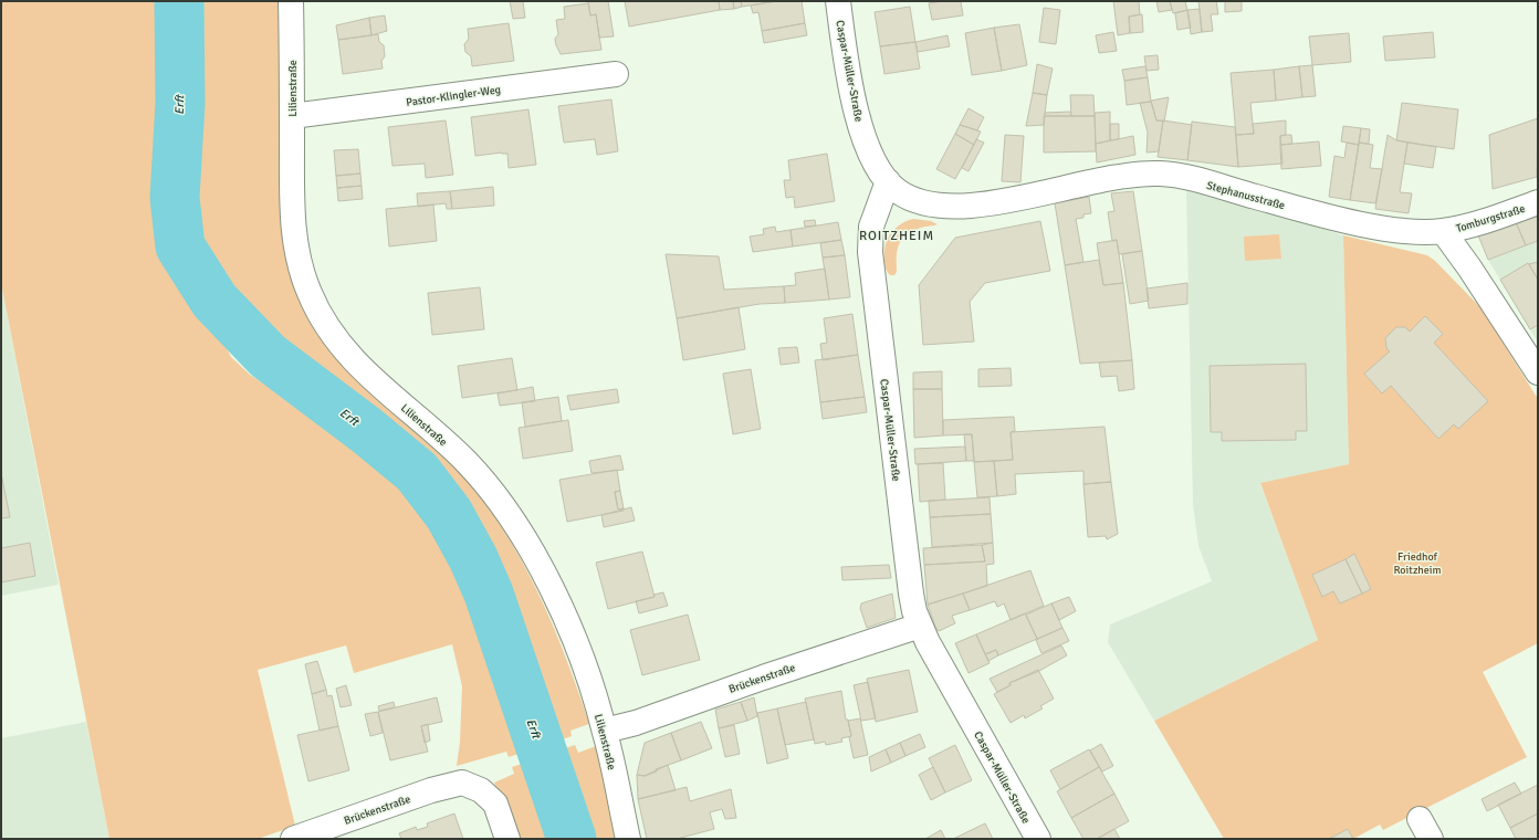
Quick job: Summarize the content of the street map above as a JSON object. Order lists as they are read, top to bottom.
{
  "streets": {
    "street": [
      "Caspar-Müller-Straße",
      "Lilienstraße",
      "Pastor-Klingler-Weg",
      "Stephanusstraße",
      "Tomburgstraße",
      "Brückenstraße"
    ]
  },
  "crossings": [
    ["Caspar-Müller-Straße", "Stephanusstraße"],
    ["Caspar-Müller-Straße", "Brückenstraße"],
    ["Lilienstraße", "Pastor-Klingler-Weg"],
    ["Lilienstraße", "Brückenstraße"],
    ["Stephanusstraße", "Tomburgstraße"]
  ],
  "districts": ["ROITZHEIM"],
  "water": ["Erft"],
  "parks": ["Friedhof Roitzheim"]
}
